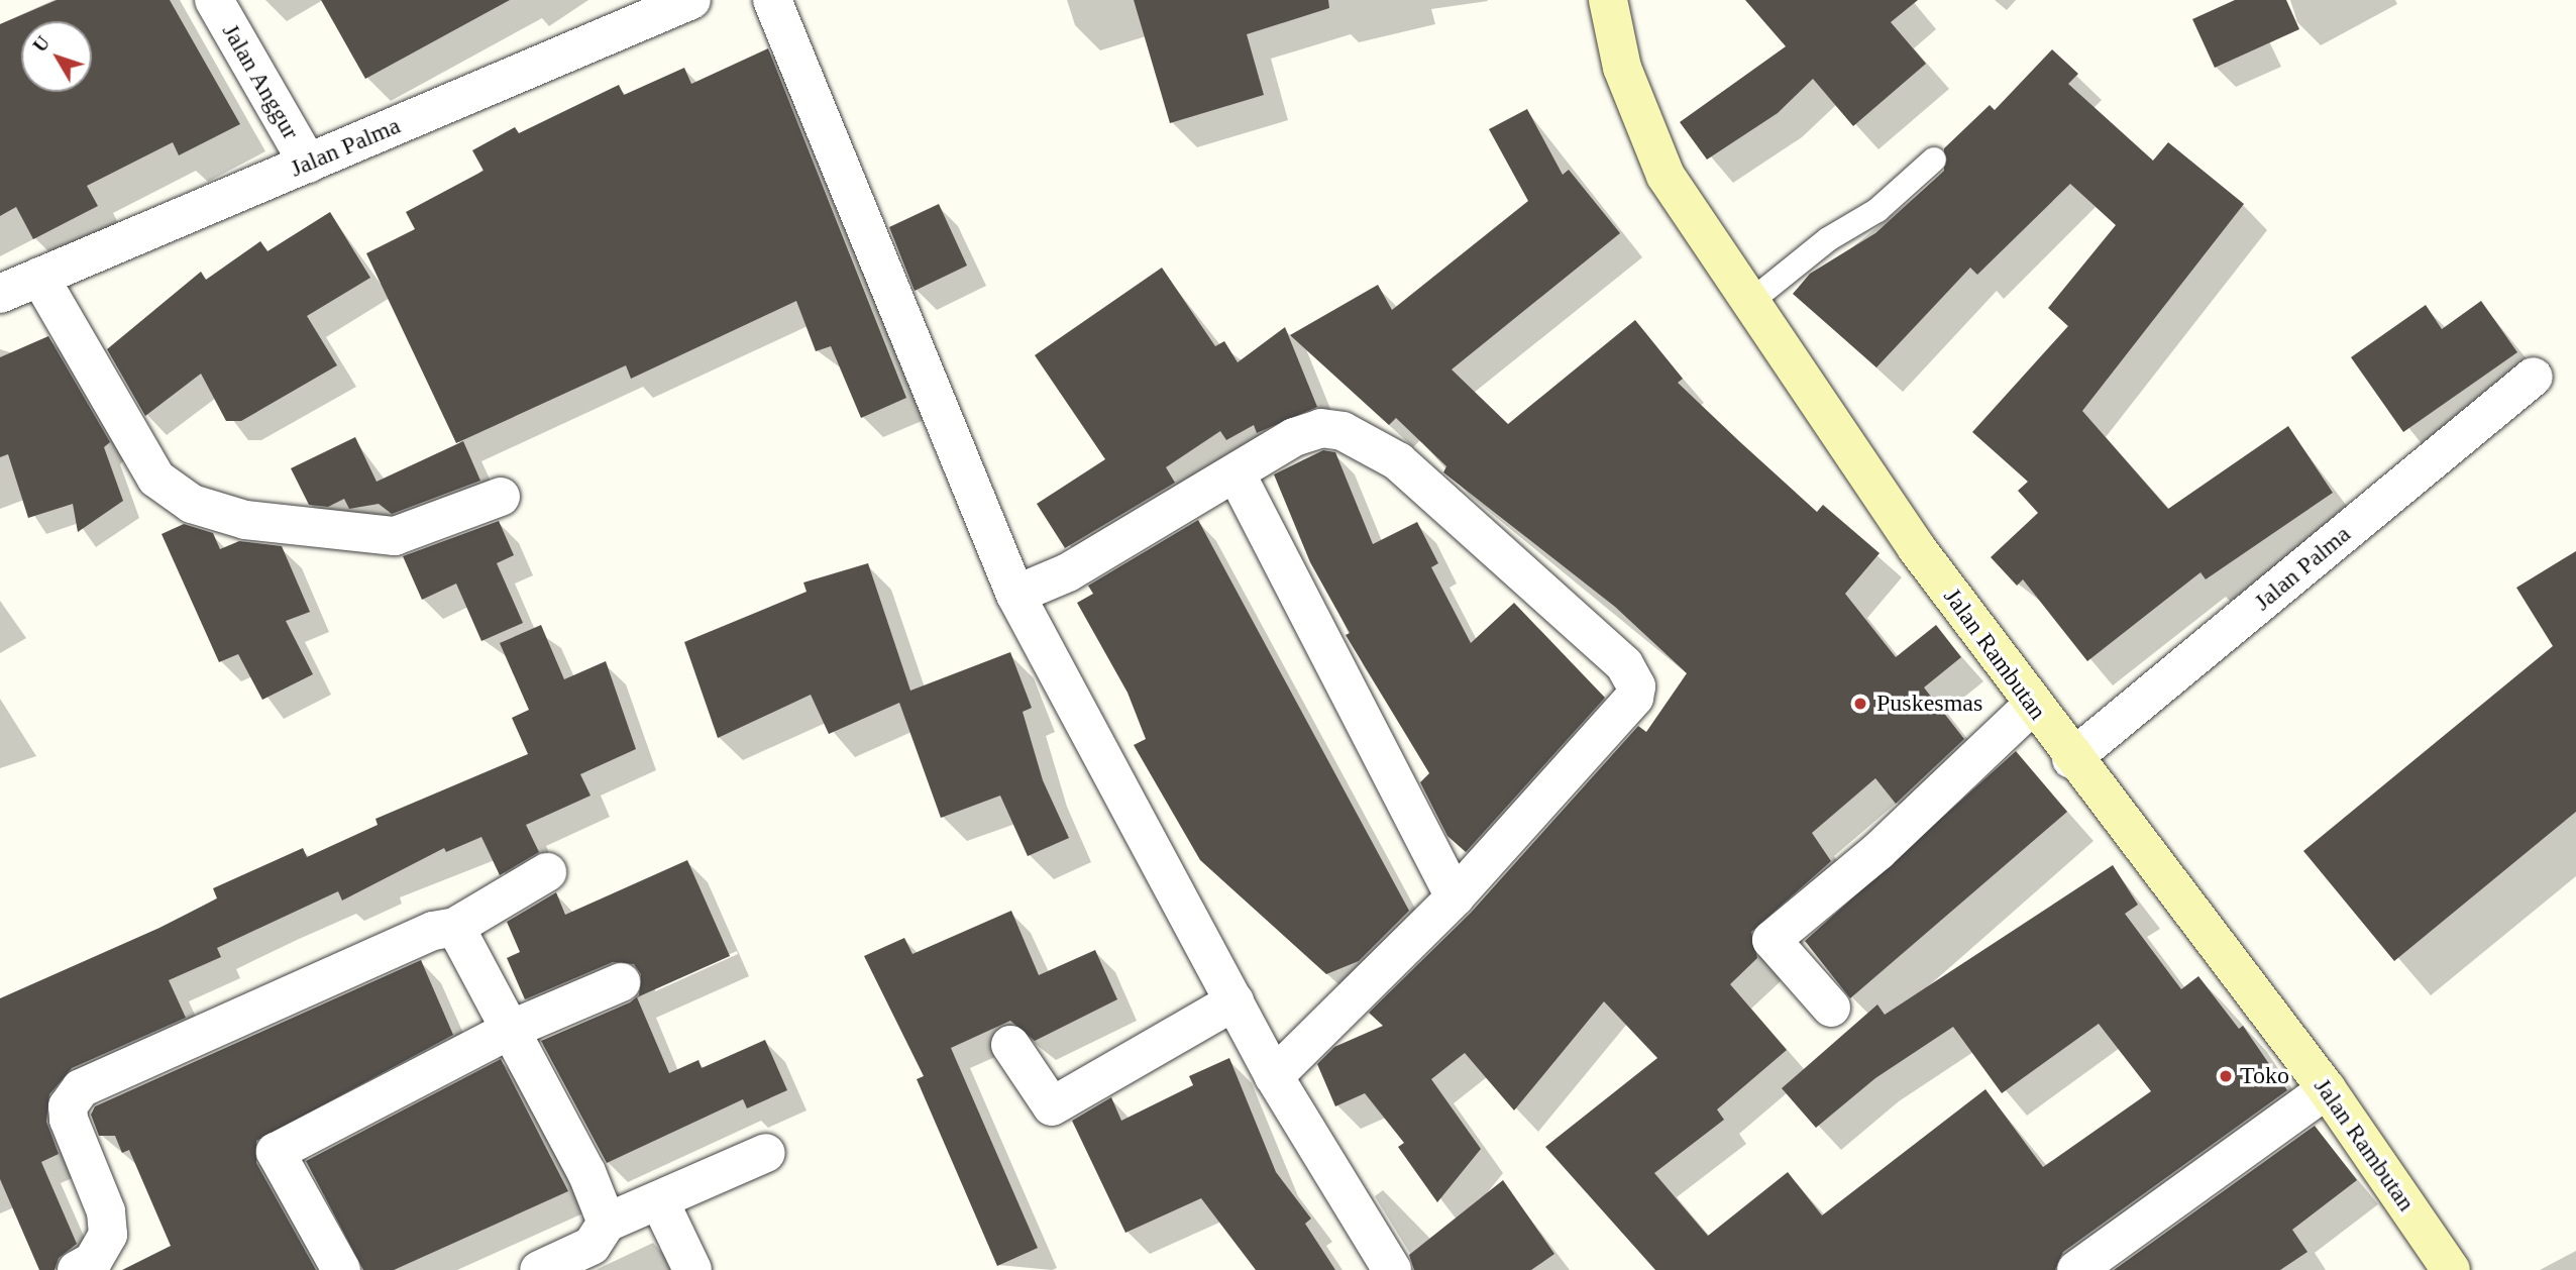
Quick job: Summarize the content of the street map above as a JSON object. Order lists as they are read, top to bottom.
{
  "streets": {
    "street": ["Jalan Anggur", "Jalan Palma", "Jalan Rambutan"]
  },
  "crossings": [
    ["Jalan Anggur", "Jalan Palma"],
    ["Jalan Palma", "Jalan Rambutan"]
  ],
  "places": ["Puskesmas", "Toko"],
  "north": "top left"
}
